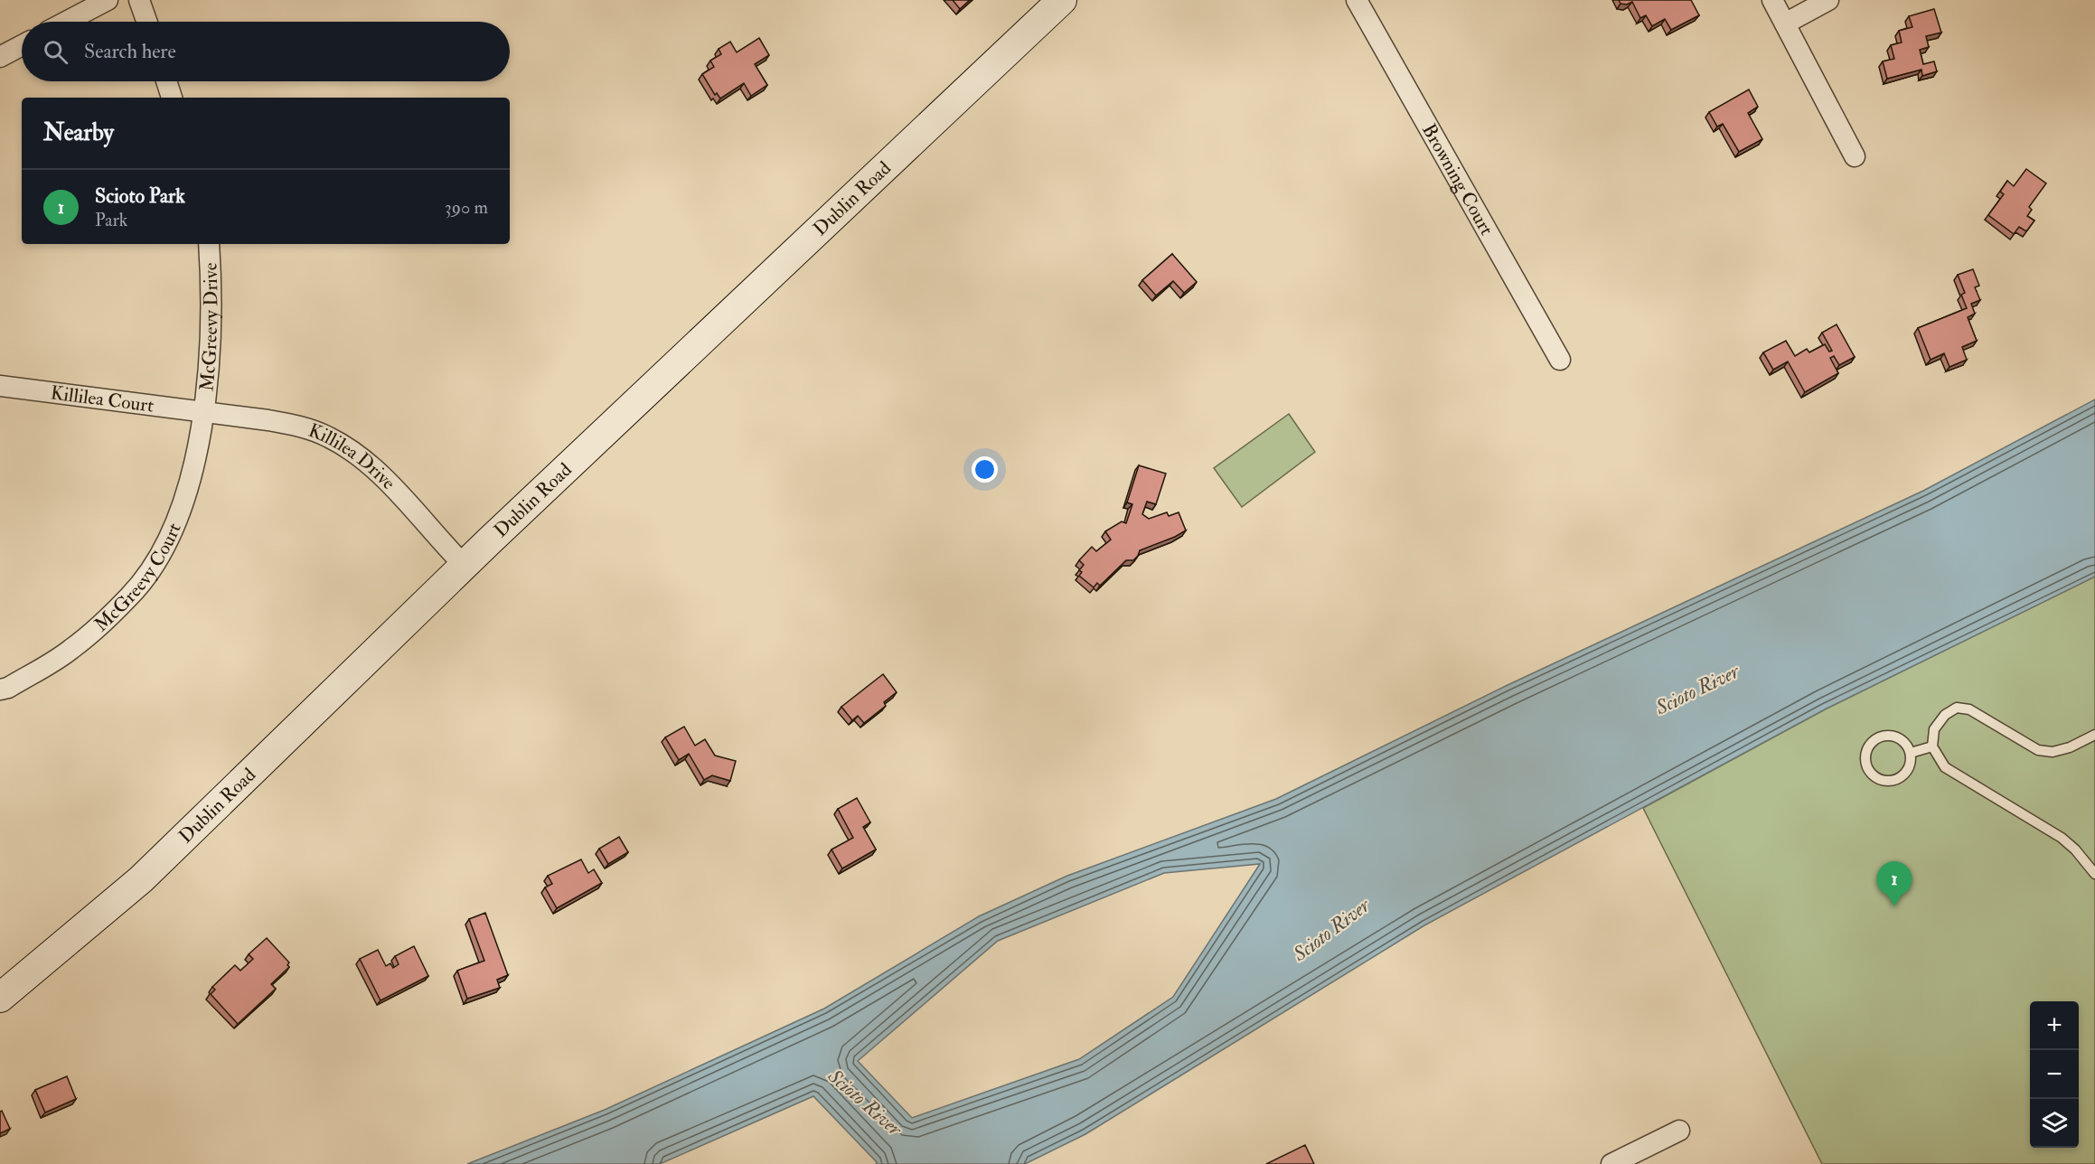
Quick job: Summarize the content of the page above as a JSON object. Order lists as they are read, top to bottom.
{
  "streets": {
    "main road": ["Dublin Road"],
    "street": [
      "Browning Court",
      "McGreevy Drive",
      "Killilea Court",
      "Killilea Drive",
      "McGreevy Court"
    ]
  },
  "crossings": [
    ["Dublin Road", "Killilea Drive"],
    ["McGreevy Drive", "Killilea Court"],
    ["McGreevy Drive", "Killilea Drive"],
    ["McGreevy Drive", "McGreevy Court"],
    ["Killilea Court", "Killilea Drive"],
    ["Killilea Court", "McGreevy Court"],
    ["Killilea Drive", "McGreevy Court"]
  ],
  "water": ["Scioto River"],
  "page": {
    "search": "Search here",
    "heading": "Nearby",
    "list": [
      {
        "mark": "1",
        "name": "Scioto Park",
        "note": "Park",
        "value": "390 m"
      }
    ],
    "pins": "1",
    "map_buttons": ["+", "−"]
  }
}
